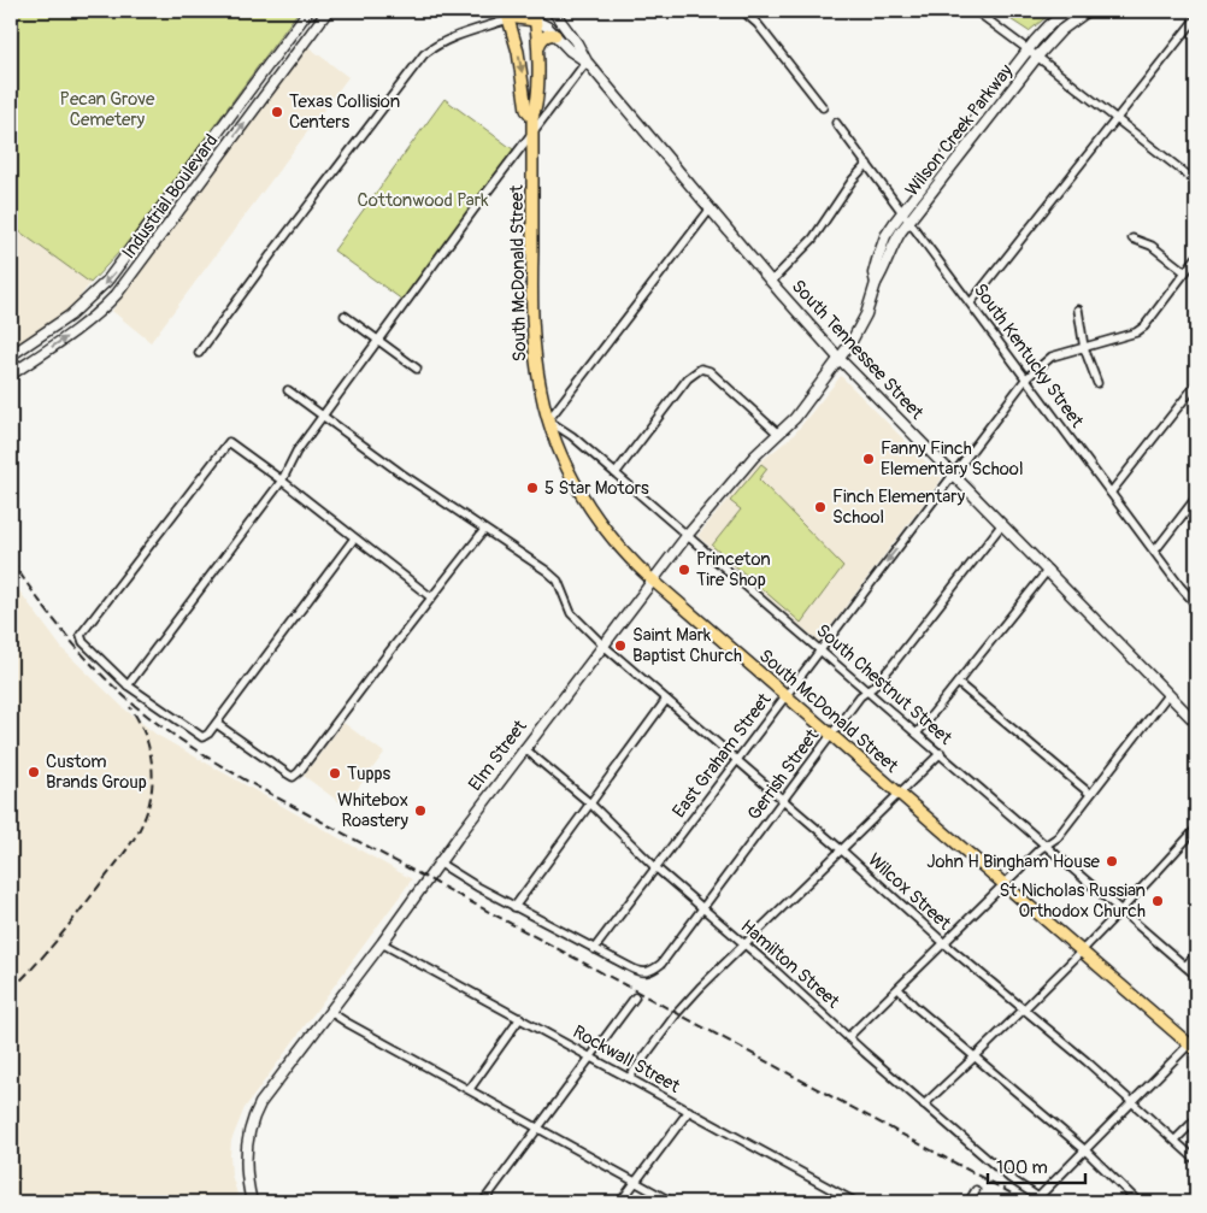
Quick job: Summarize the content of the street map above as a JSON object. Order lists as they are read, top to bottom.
{
  "streets": {
    "main road": [
      "Wilson Creek Parkway",
      "Industrial Boulevard",
      "South McDonald Street",
      "South Tennessee Street",
      "Elm Street"
    ],
    "street": [
      "South Kentucky Street",
      "South Chestnut Street",
      "East Graham Street",
      "Gerrish Street",
      "Wilcox Street",
      "Hamilton Street",
      "Rockwall Street"
    ]
  },
  "crossings": [
    ["Wilson Creek Parkway", "South Tennessee Street"],
    ["Wilson Creek Parkway", "South Kentucky Street"],
    ["Wilson Creek Parkway", "Elm Street"],
    ["South McDonald Street", "South Tennessee Street"],
    ["South McDonald Street", "South Chestnut Street"],
    ["South McDonald Street", "Elm Street"],
    ["South McDonald Street", "East Graham Street"],
    ["South McDonald Street", "Gerrish Street"],
    ["South Tennessee Street", "Elm Street"],
    ["South Tennessee Street", "East Graham Street"],
    ["South Tennessee Street", "Gerrish Street"],
    ["South Kentucky Street", "East Graham Street"],
    ["South Chestnut Street", "Elm Street"],
    ["South Chestnut Street", "East Graham Street"],
    ["South Chestnut Street", "Gerrish Street"],
    ["Elm Street", "Wilcox Street"],
    ["Elm Street", "Hamilton Street"],
    ["Elm Street", "Rockwall Street"],
    ["East Graham Street", "Gerrish Street"],
    ["East Graham Street", "Wilcox Street"],
    ["East Graham Street", "Hamilton Street"],
    ["Gerrish Street", "Wilcox Street"],
    ["Gerrish Street", "Hamilton Street"]
  ],
  "parks": ["Pecan Grove Cemetery", "Cottonwood Park"],
  "places": [
    "Texas Collision Centers",
    "Fanny Finch Elementary School",
    "5 Star Motors",
    "Finch Elementary School",
    "Princeton Tire Shop",
    "Saint Mark Baptist Church",
    "Custom Brands Group",
    "Tupps",
    "Whitebox Roastery",
    "John H Bingham House",
    "St Nicholas Russian Orthodox Church"
  ],
  "scale_bar": "100 m"
}
